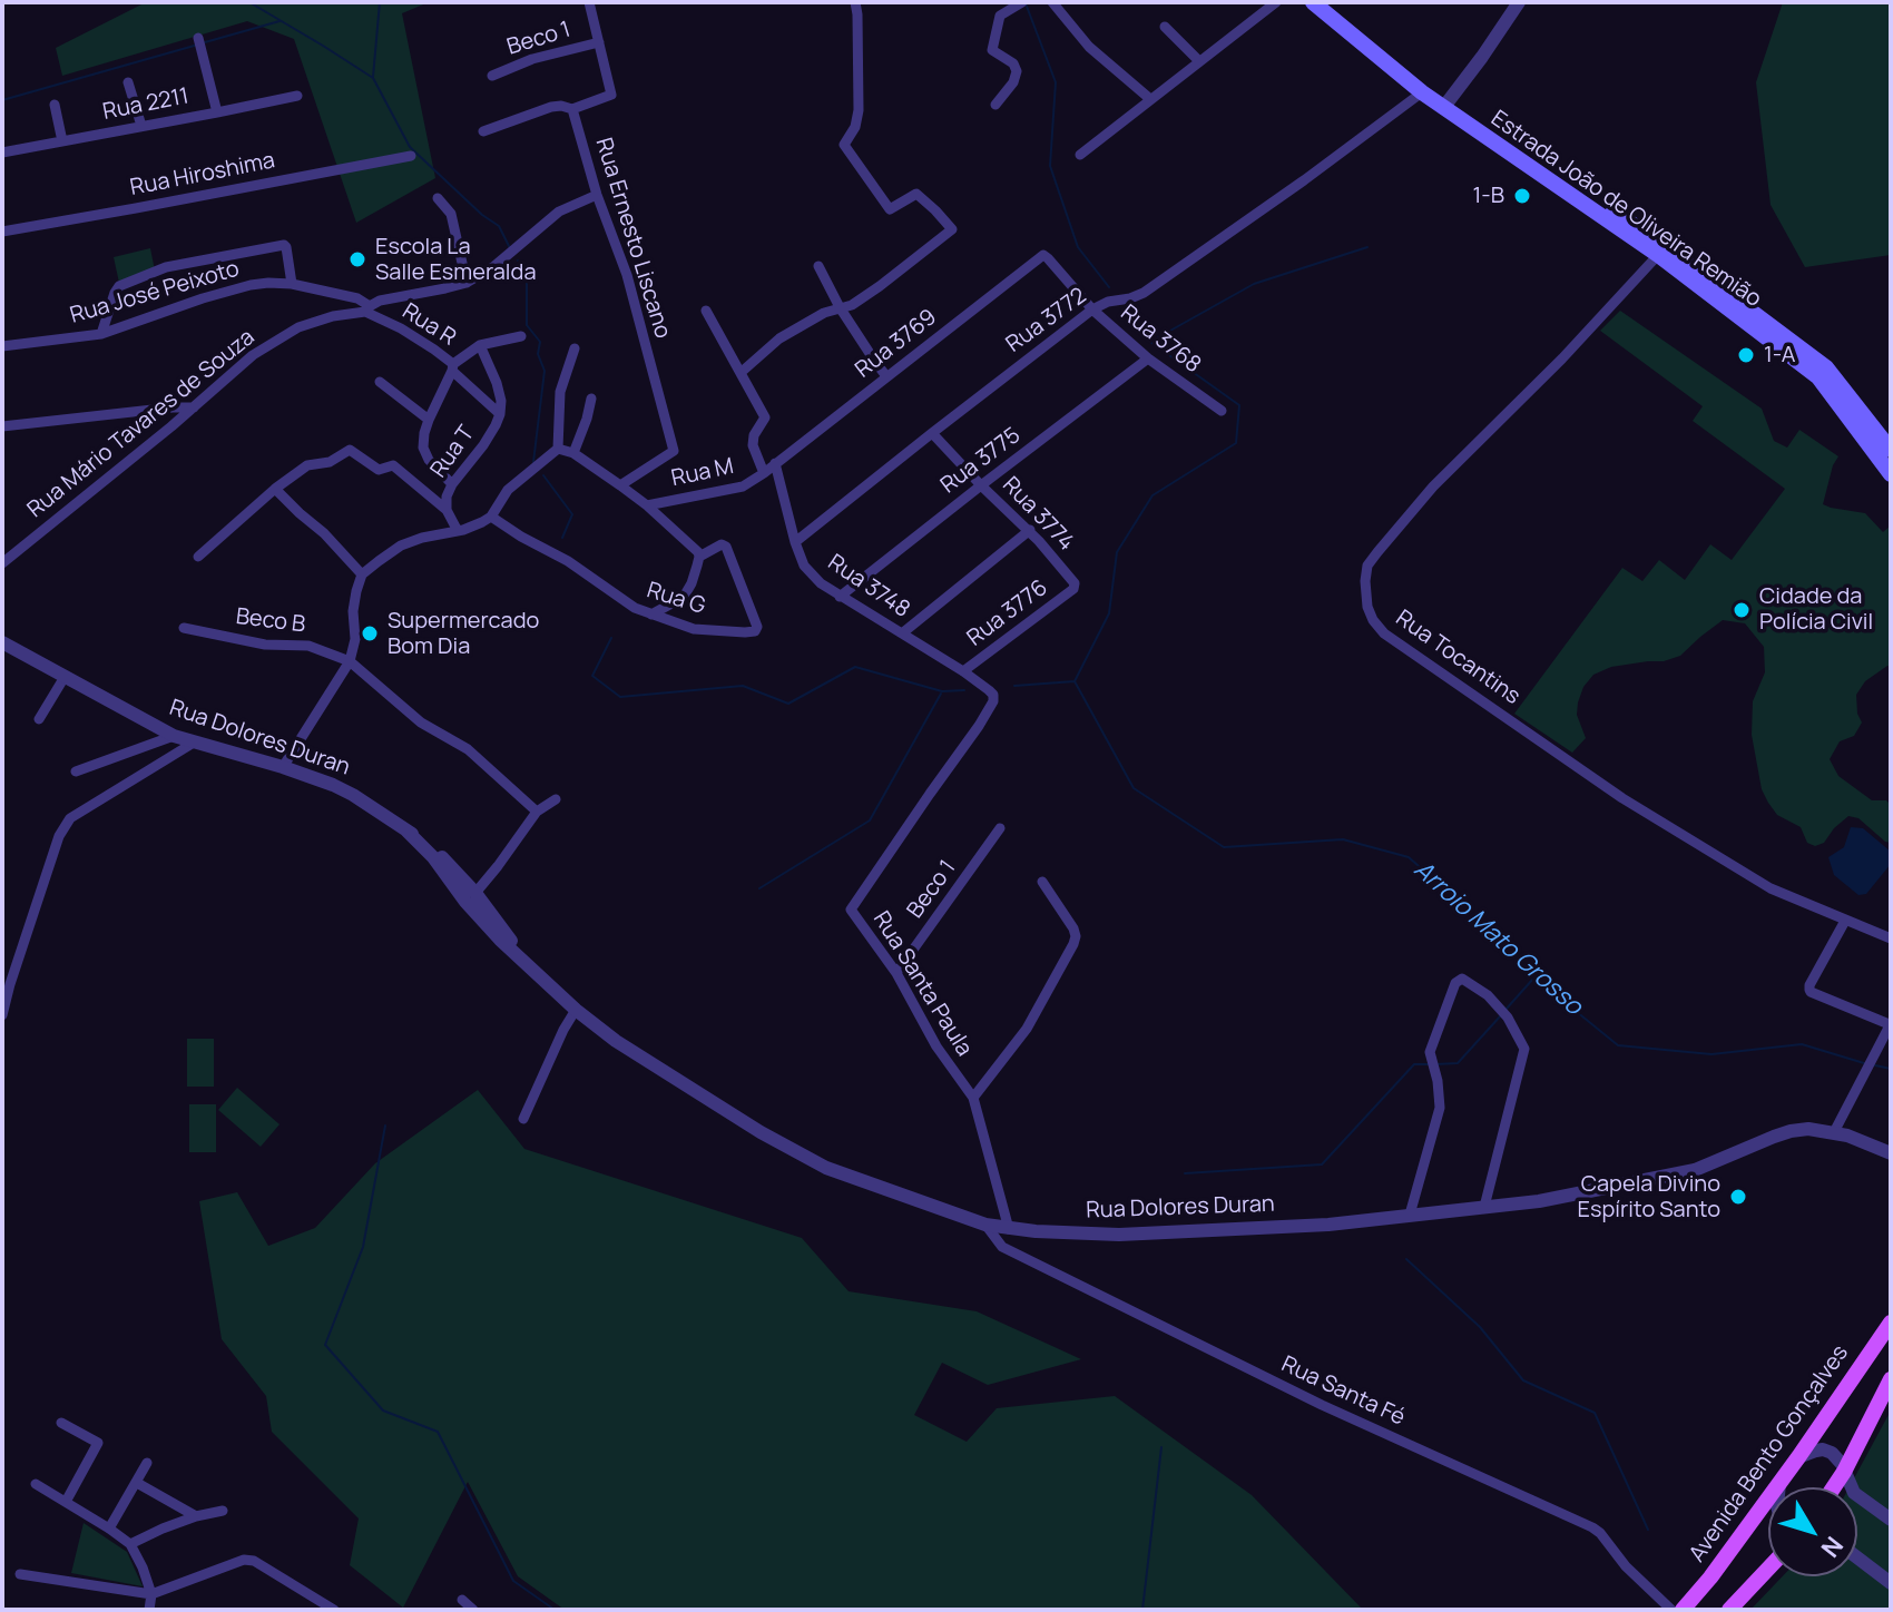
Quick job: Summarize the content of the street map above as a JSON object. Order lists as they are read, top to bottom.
{
  "streets": {
    "main road": ["Estrada João de Oliveira Remião", "Avenida Bento Gonçalves"],
    "street": [
      "Beco 1",
      "Rua 2211",
      "Rua Hiroshima",
      "Rua Ernesto Liscano",
      "Rua José Peixoto",
      "Rua 3772",
      "Rua R",
      "Rua 3768",
      "Rua 3769",
      "Rua Mário Tavares de Souza",
      "Rua T",
      "Rua 3775",
      "Rua M",
      "Rua 3774",
      "Rua 3748",
      "Rua G",
      "Rua 3776",
      "Beco B",
      "Rua Tocantins",
      "Rua Dolores Duran",
      "Rua Santa Paula",
      "Rua Santa Fé"
    ]
  },
  "crossings": [
    ["Beco 1", "Rua Santa Paula"],
    ["Estrada João de Oliveira Remião", "Rua 3772"],
    ["Estrada João de Oliveira Remião", "Rua Tocantins"],
    ["Rua Ernesto Liscano", "Rua Mário Tavares de Souza"],
    ["Rua José Peixoto", "Rua R"],
    ["Rua José Peixoto", "Rua Mário Tavares de Souza"],
    ["Rua 3772", "Rua 3768"],
    ["Rua 3772", "Rua 3774"],
    ["Rua 3772", "Rua 3748"],
    ["Rua R", "Rua Mário Tavares de Souza"],
    ["Rua R", "Rua T"],
    ["Rua 3768", "Rua 3769"],
    ["Rua 3768", "Rua 3775"],
    ["Rua 3769", "Rua 3748"],
    ["Rua 3775", "Rua 3774"],
    ["Rua 3775", "Rua 3748"],
    ["Rua 3774", "Rua 3776"],
    ["Rua 3748", "Rua Santa Paula"],
    ["Rua 3776", "Rua Santa Paula"],
    ["Rua Dolores Duran", "Rua Santa Paula"],
    ["Rua Dolores Duran", "Rua Santa Fé"]
  ],
  "water": ["Arroio Mato Grosso"],
  "places": [
    "1-B",
    "Escola La Salle Esmeralda",
    "1-A",
    "Cidade da Polícia Civil",
    "Supermercado Bom Dia",
    "Capela Divino Espírito Santo"
  ],
  "north": "bottom right"
}
